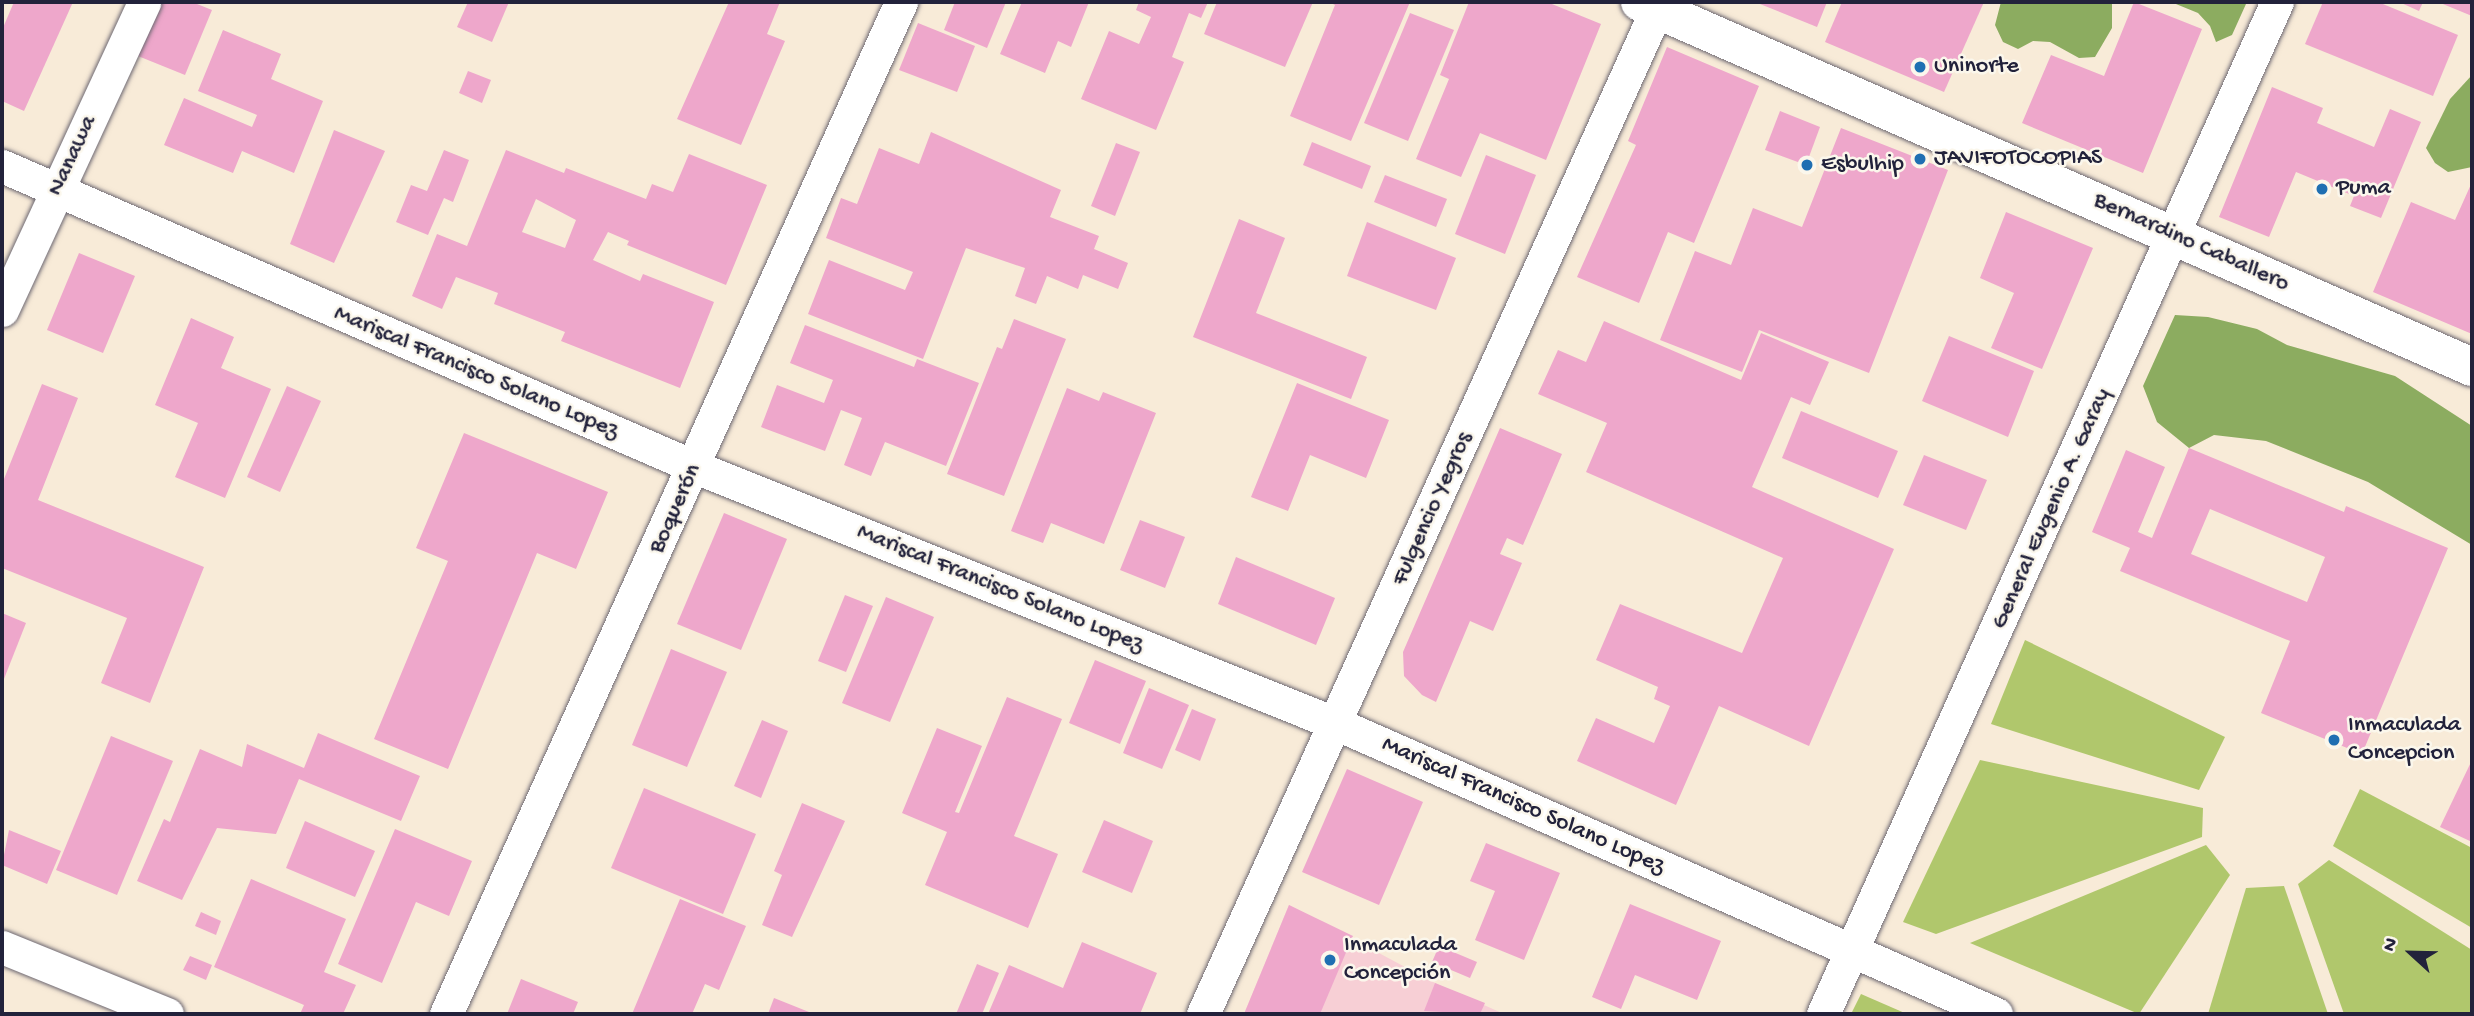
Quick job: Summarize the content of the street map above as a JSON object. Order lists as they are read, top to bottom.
{
  "streets": {
    "highway": ["Bernardino Caballero"],
    "street": [
      "Nanawa",
      "Mariscal Francisco Solano Lopez",
      "Boquerón",
      "Fulgencio Yegros",
      "General Eugenio A. Garay"
    ]
  },
  "crossings": [
    ["Nanawa", "Mariscal Francisco Solano Lopez"],
    ["Bernardino Caballero", "Fulgencio Yegros"],
    ["Bernardino Caballero", "General Eugenio A. Garay"],
    ["Mariscal Francisco Solano Lopez", "Boquerón"],
    ["Mariscal Francisco Solano Lopez", "Fulgencio Yegros"],
    ["Mariscal Francisco Solano Lopez", "General Eugenio A. Garay"]
  ],
  "places": [
    "Uninorte",
    "JAVIFOTOCOPIAS",
    "Esbulhip",
    "Puma",
    "Inmaculada Concepcion",
    "Inmaculada Concepción"
  ],
  "north": "left"
}
